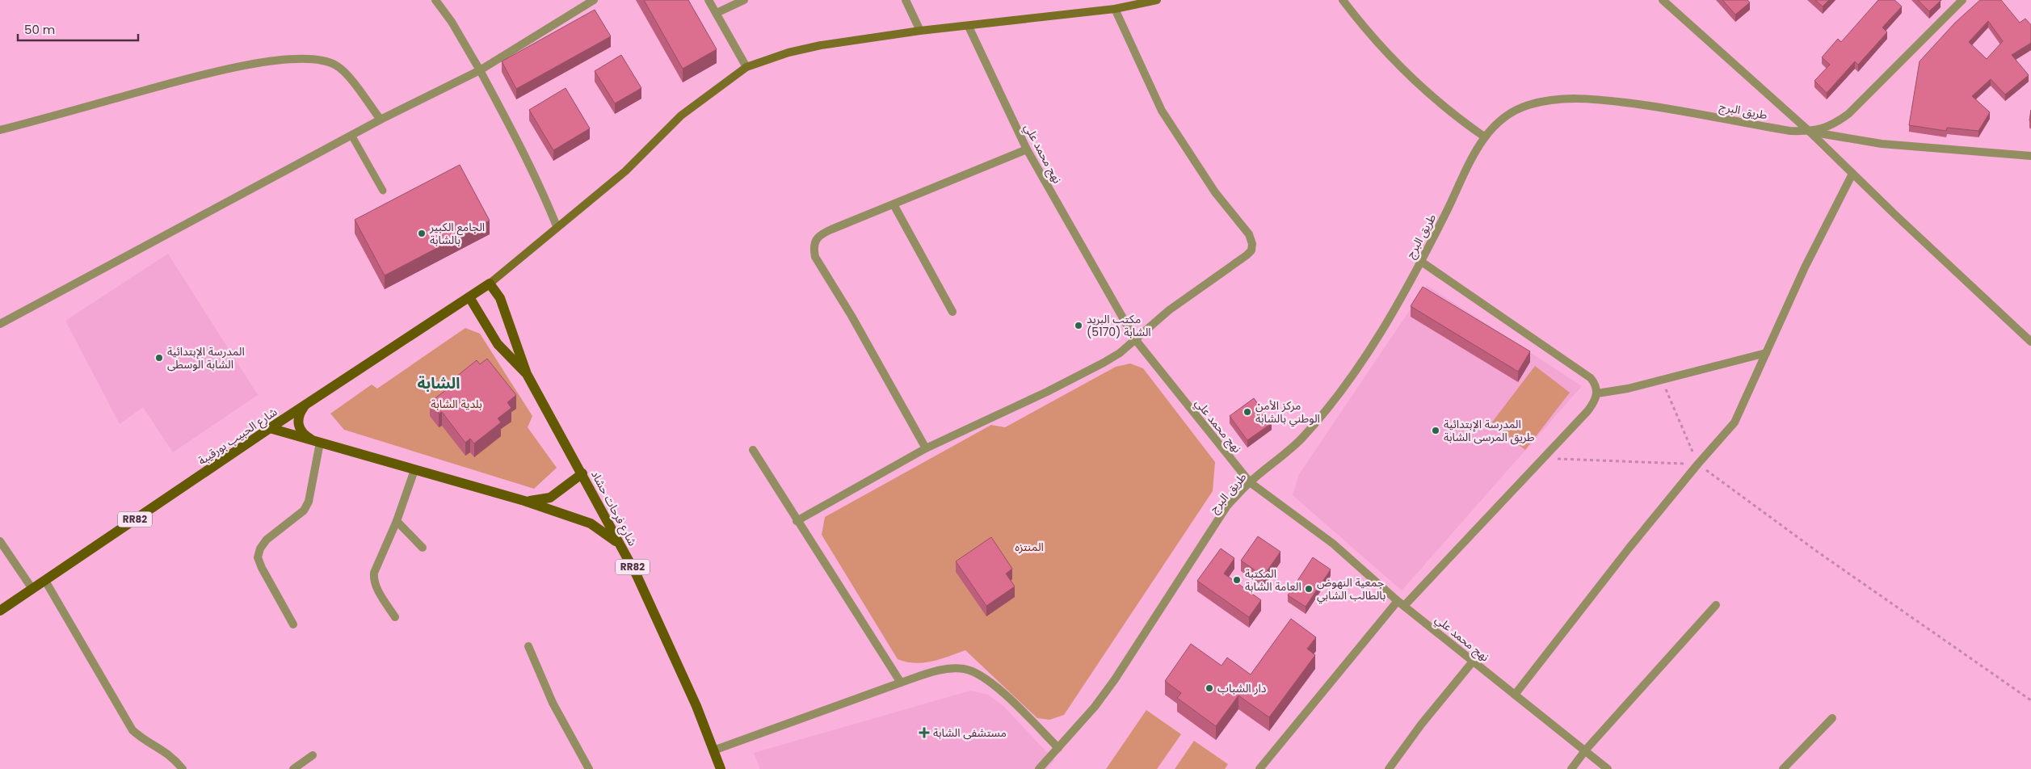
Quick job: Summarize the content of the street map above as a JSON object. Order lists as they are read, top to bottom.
{
  "streets": {
    "main road": ["شارع الحبيب بورقيبة", "شارع فرحات حشاد", "RR82"],
    "street": ["طريق البرج", "نهج محمد علي"]
  },
  "crossings": [
    ["طريق البرج", "نهج محمد علي"],
    ["شارع الحبيب بورقيبة", "شارع فرحات حشاد"]
  ],
  "districts": ["الشابة"],
  "parks": ["بلدية الشابة", "المنتزه"],
  "places": {
    "other": [
      "الجامع الكبير بالشابة",
      "مكتب البريد الشابة (5170)",
      "المدرسة الإبتدائية الشابة الوسطى",
      "مركز الأمن الوطني بالشابة",
      "المدرسة الإبتدائية طريق المرسى الشابة",
      "المكتبة العامة الشابة",
      "جمعية النهوض بالطالب الشابي",
      "دار الشباب"
    ],
    "health": ["مستشفى الشابة"]
  },
  "scale_bar": "50 m"
}
